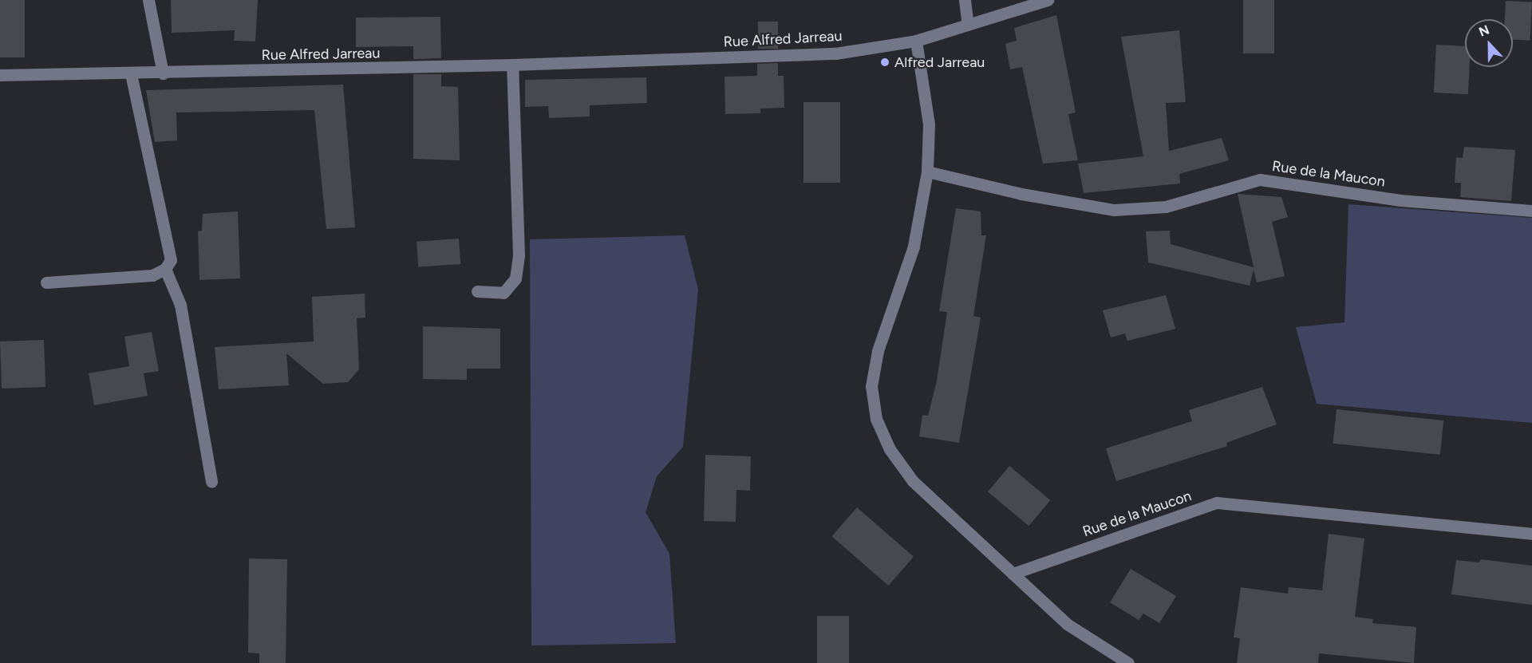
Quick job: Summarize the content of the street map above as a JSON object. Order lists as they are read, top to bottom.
{
  "streets": {
    "street": ["Rue Alfred Jarreau", "Rue de la Maucon"]
  },
  "places": ["Alfred Jarreau"],
  "north": "top"
}
